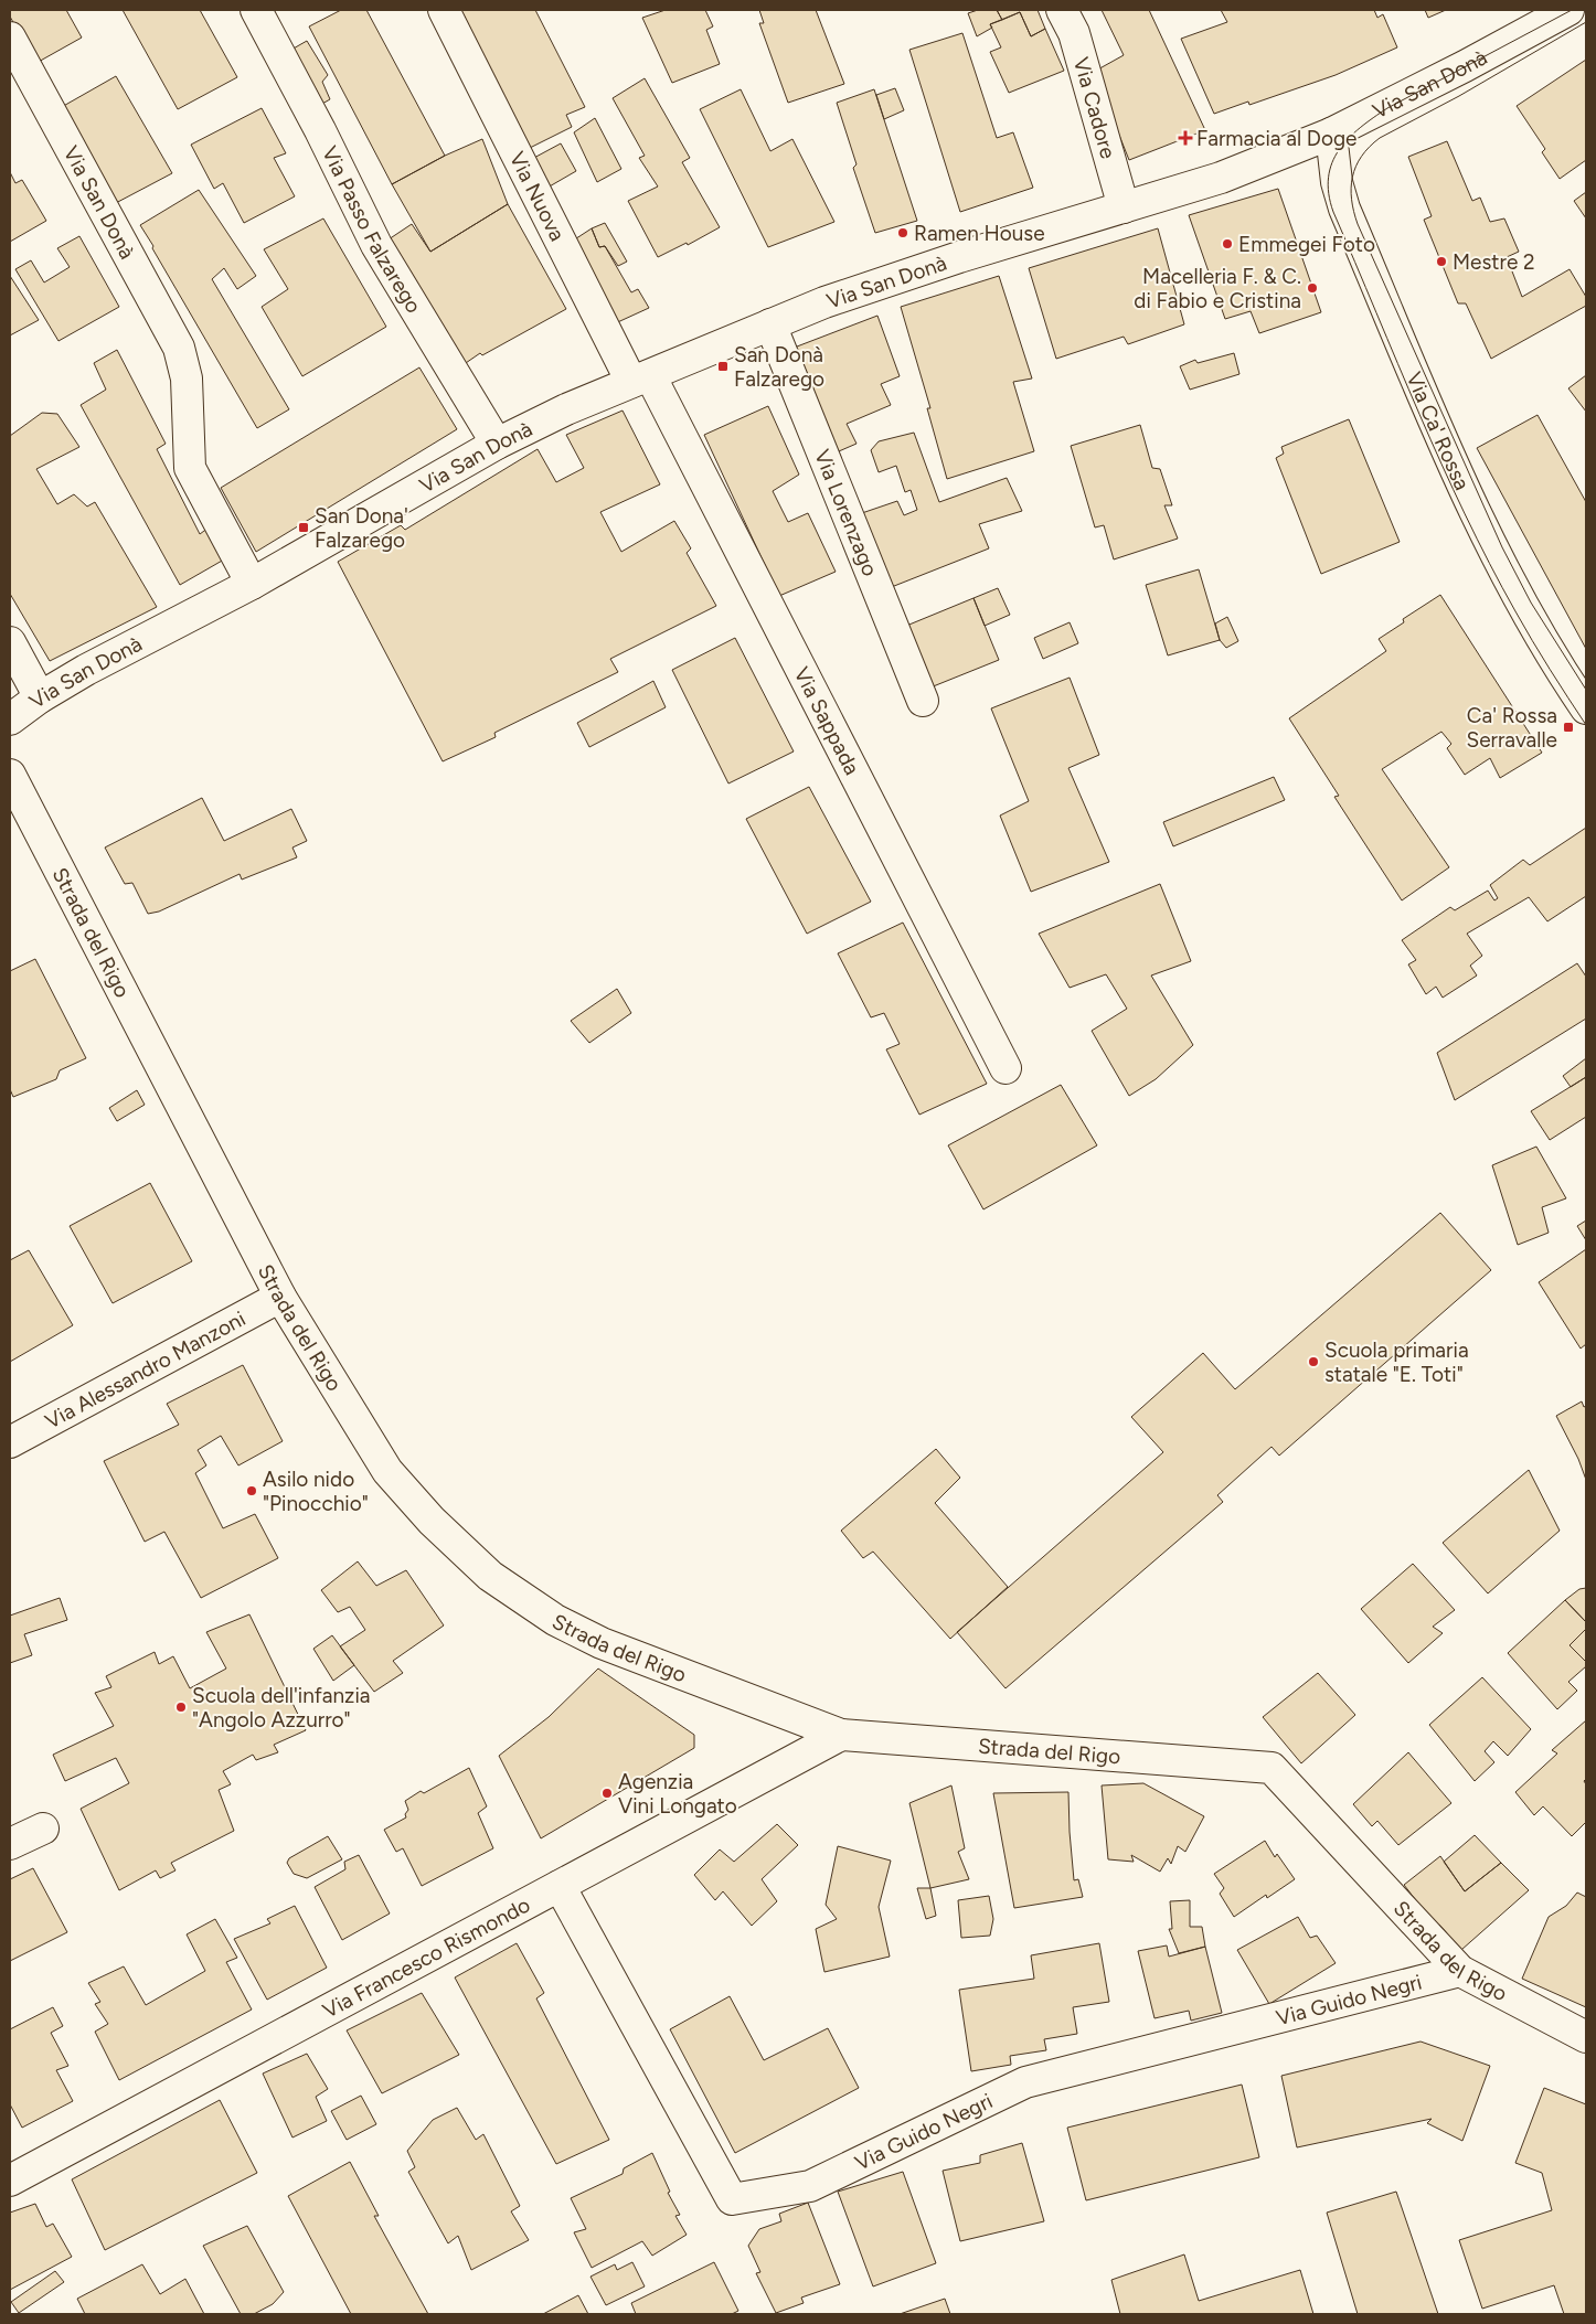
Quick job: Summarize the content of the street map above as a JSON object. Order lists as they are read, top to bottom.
{
  "streets": {
    "street": [
      "Via San Donà",
      "Via Cadore",
      "Via Nuova",
      "Via Passo Falzarego",
      "Via Ca' Rossa",
      "Via Lorenzago",
      "Via Sappada",
      "Strada del Rigo",
      "Via Alessandro Manzoni",
      "Via Francesco Rismondo",
      "Via Guido Negri"
    ]
  },
  "crossings": [
    ["Via San Donà", "Via Cadore"],
    ["Via San Donà", "Via Nuova"],
    ["Via San Donà", "Via Passo Falzarego"],
    ["Via San Donà", "Via Ca' Rossa"],
    ["Via San Donà", "Via Lorenzago"],
    ["Via San Donà", "Via Sappada"],
    ["Via Nuova", "Via Sappada"],
    ["Strada del Rigo", "Via Alessandro Manzoni"],
    ["Strada del Rigo", "Via Francesco Rismondo"],
    ["Strada del Rigo", "Via Guido Negri"],
    ["Via Francesco Rismondo", "Via Guido Negri"]
  ],
  "places": {
    "health": ["Farmacia al Doge"],
    "other": [
      "Ramen House",
      "Emmegei Foto",
      "Mestre 2",
      "Macelleria F. & C. di Fabio e Cristina",
      "Scuola primaria statale \"E. Toti\"",
      "Asilo nido \"Pinocchio\"",
      "Scuola dell'infanzia \"Angolo Azzurro\"",
      "Agenzia Vini Longato"
    ],
    "transit": ["San Donà Falzarego", "San Dona' Falzarego", "Ca' Rossa Serravalle"]
  }
}
